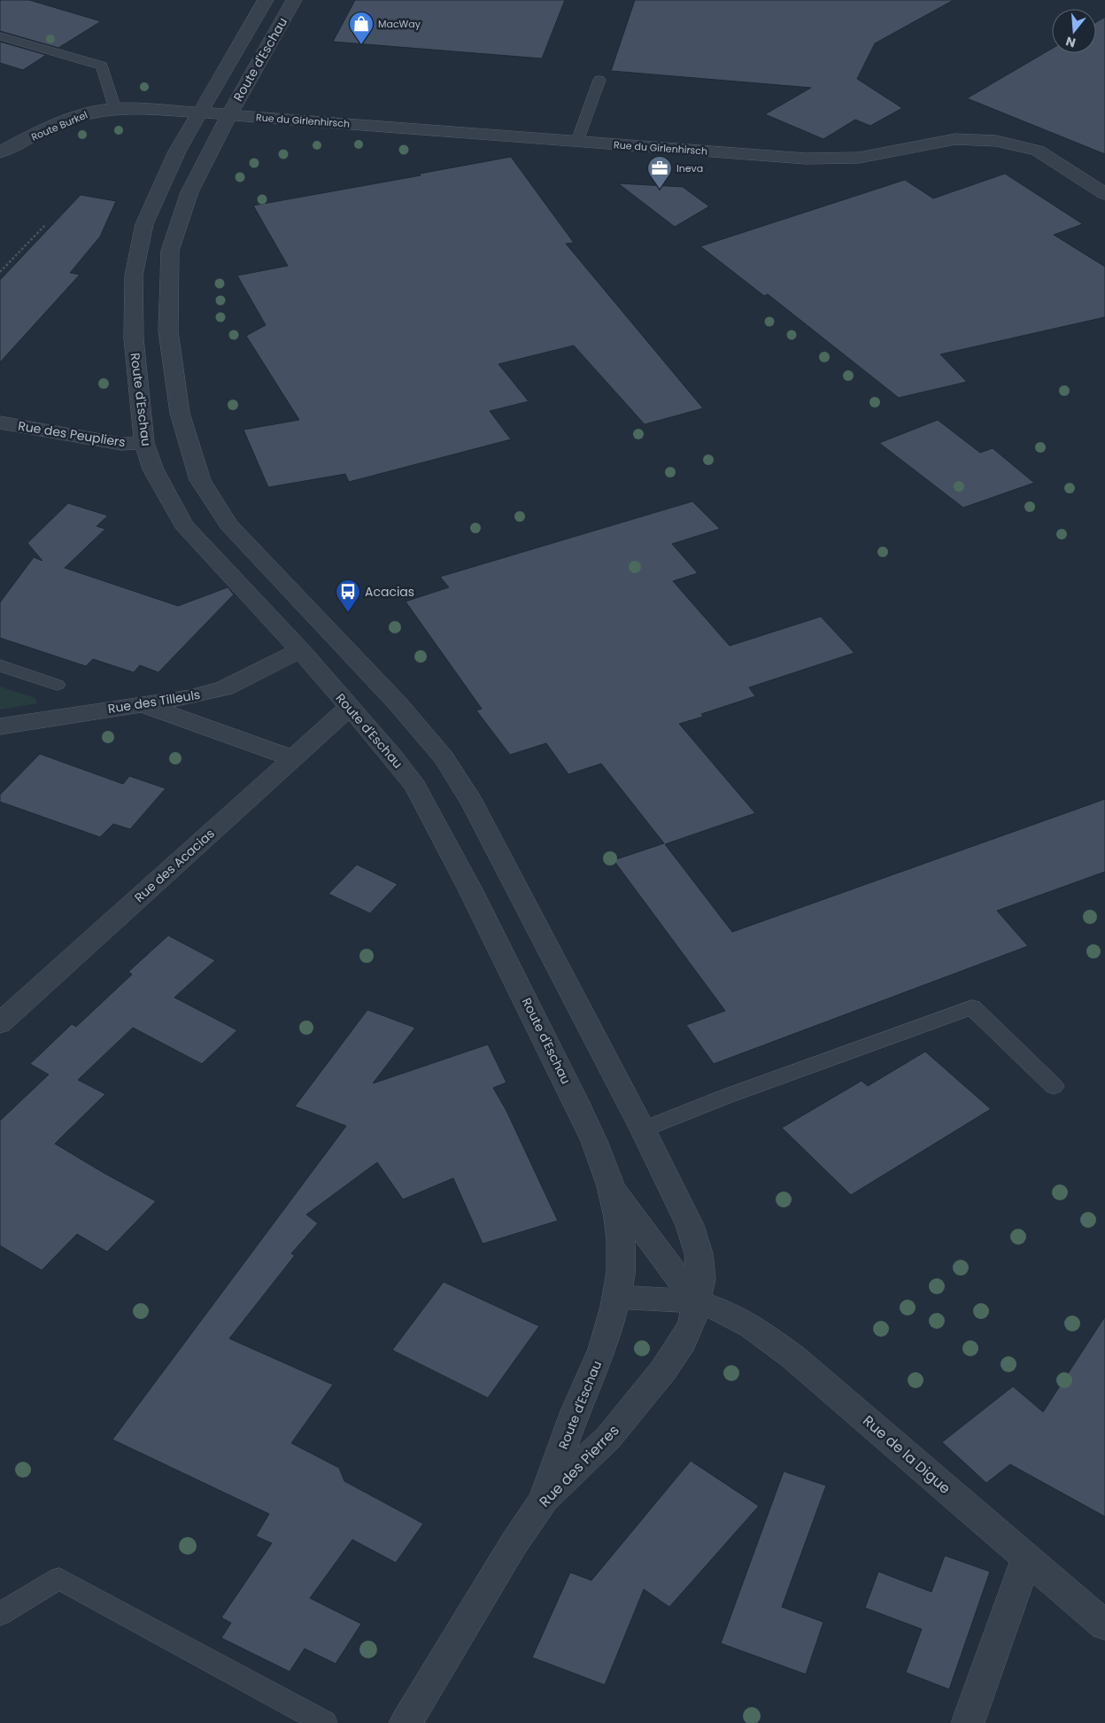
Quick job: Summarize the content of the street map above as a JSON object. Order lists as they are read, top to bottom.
{
  "streets": {
    "street": [
      "Route d'Eschau",
      "Rue du Girlenhirsch",
      "Route Burkel",
      "Rue des Peupliers",
      "Rue des Tilleuls",
      "Rue des Acacias",
      "Rue de la Digue",
      "Rue des Pierres"
    ]
  },
  "crossings": [
    ["Route d'Eschau", "Rue du Girlenhirsch"],
    ["Route d'Eschau", "Route Burkel"],
    ["Route d'Eschau", "Rue des Peupliers"],
    ["Route d'Eschau", "Rue des Tilleuls"],
    ["Route d'Eschau", "Rue des Acacias"],
    ["Route d'Eschau", "Rue de la Digue"],
    ["Route d'Eschau", "Rue des Pierres"],
    ["Rue du Girlenhirsch", "Route Burkel"],
    ["Rue de la Digue", "Rue des Pierres"]
  ],
  "places": {
    "shop": ["MacWay"],
    "office": ["Ineva"],
    "bus stop": ["Acacias"]
  },
  "north": "bottom"
}
